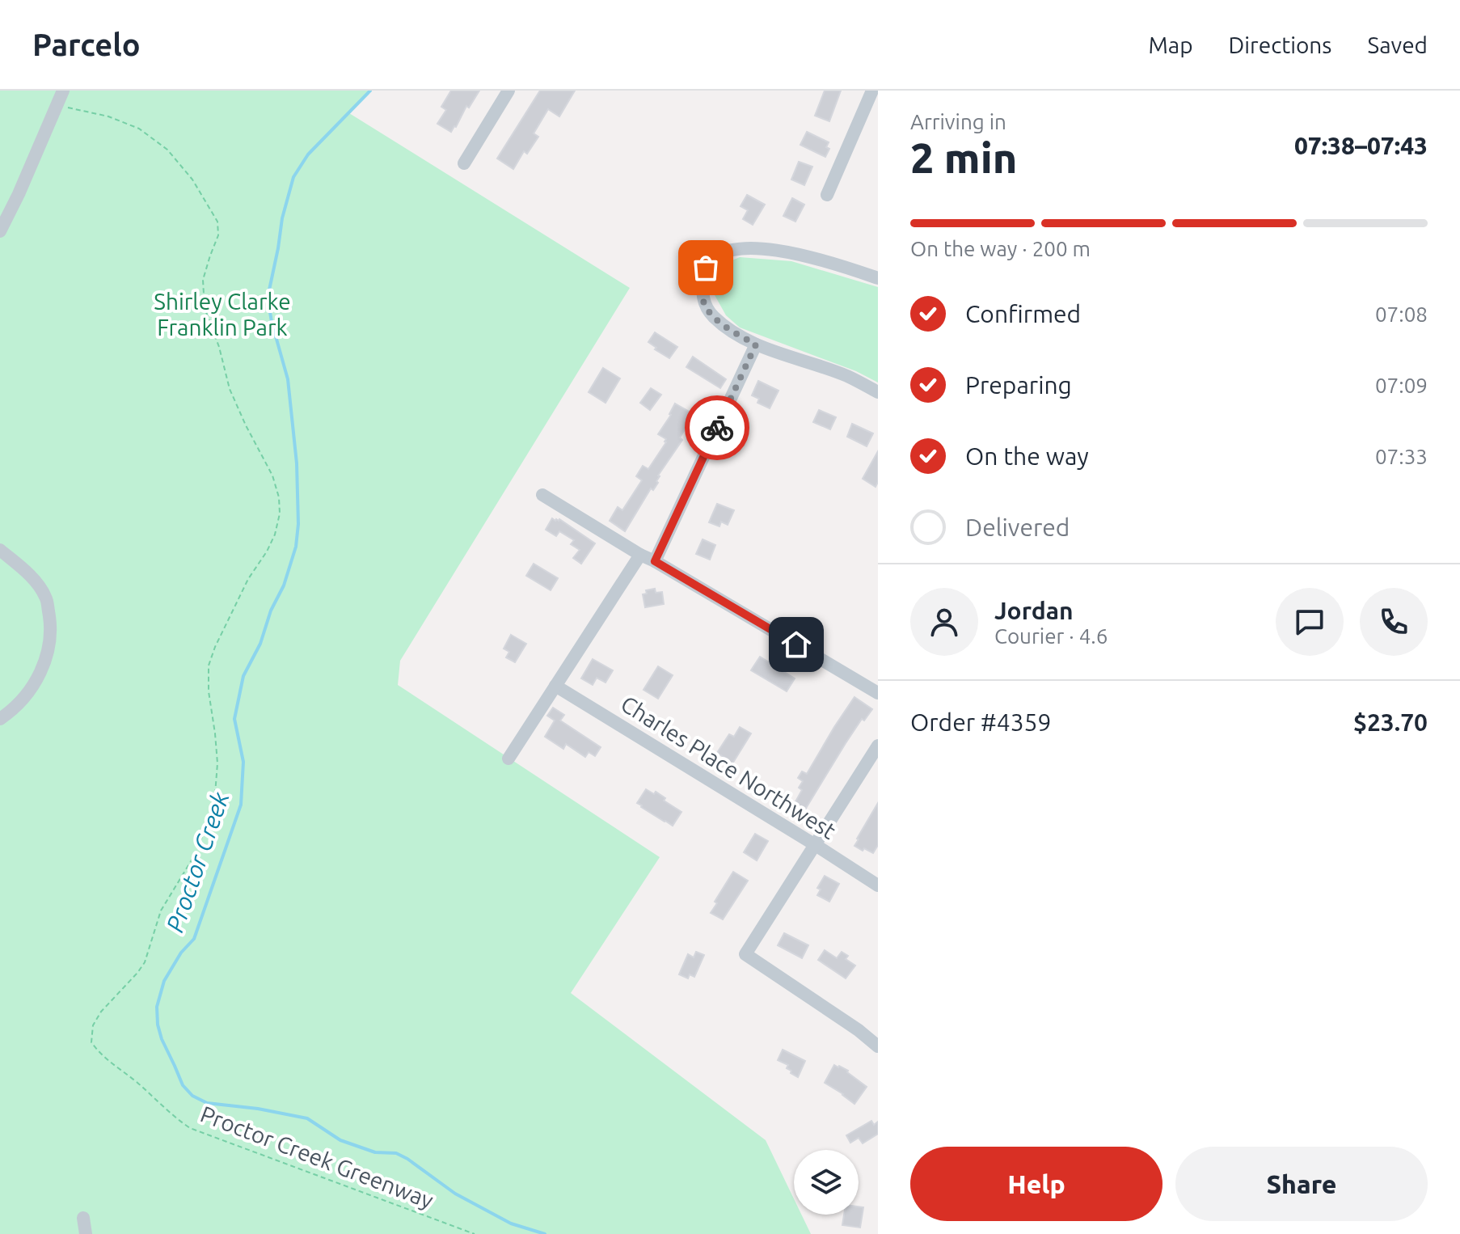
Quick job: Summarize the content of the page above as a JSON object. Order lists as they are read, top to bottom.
{
  "streets": {
    "street": ["Charles Place Northwest"],
    "path": ["Proctor Creek Greenway"]
  },
  "water": ["Proctor Creek"],
  "parks": ["Shirley Clarke Franklin Park"],
  "page": {
    "header": "Parcelo",
    "nav": ["Map", "Directions", "Saved"],
    "heading": ["2 min", "Arriving in", "07:38–07:43"],
    "panel": [
      "Jordan",
      "Courier · 4.6",
      "Order #4359",
      "$23.70"
    ],
    "bar": "On the way · 200 m",
    "list": [
      ["Confirmed", "07:08"],
      ["Preparing", "07:09"],
      ["On the way", "07:33"],
      "Delivered"
    ],
    "buttons": ["Help", "Share"]
  }
}
